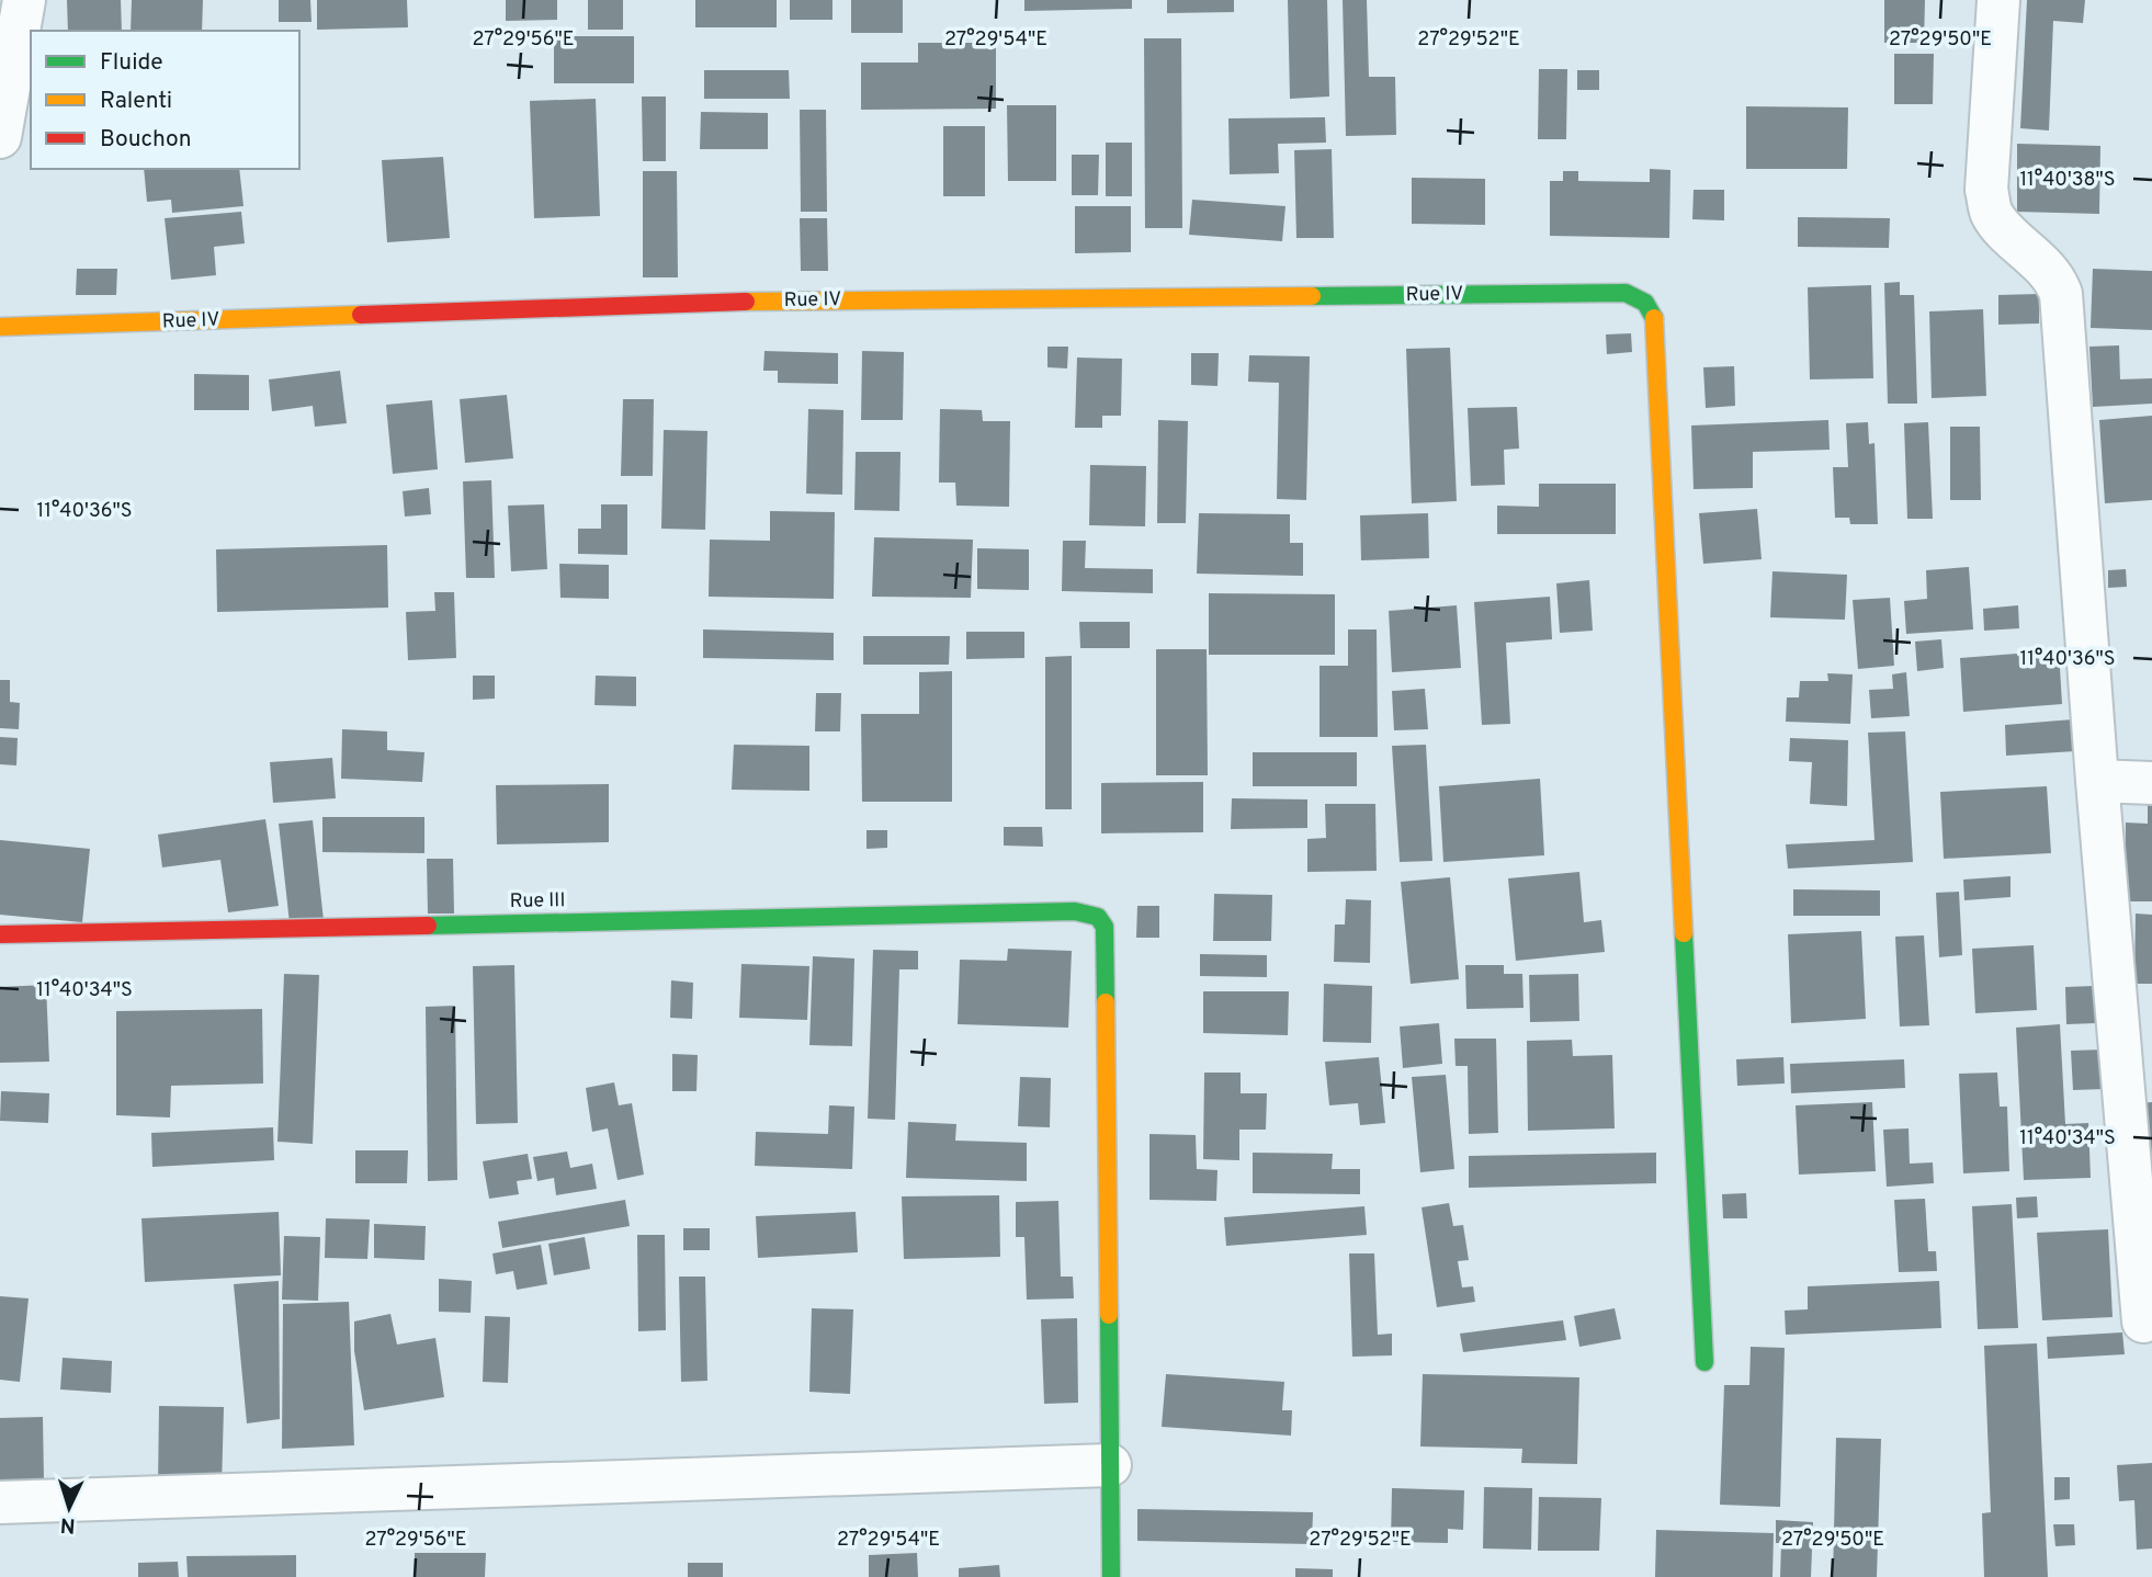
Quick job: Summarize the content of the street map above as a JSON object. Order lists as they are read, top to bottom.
{
  "streets": {
    "street": ["Rue IV", "Rue III"]
  },
  "legend": ["Fluide", "Ralenti", "Bouchon"],
  "north": "bottom",
  "coordinates": [
    "27°29'56\"E",
    "27°29'54\"E",
    "27°29'52\"E",
    "27°29'50\"E",
    "11°40'38\"S",
    "11°40'36\"S",
    "11°40'34\"S"
  ]
}
